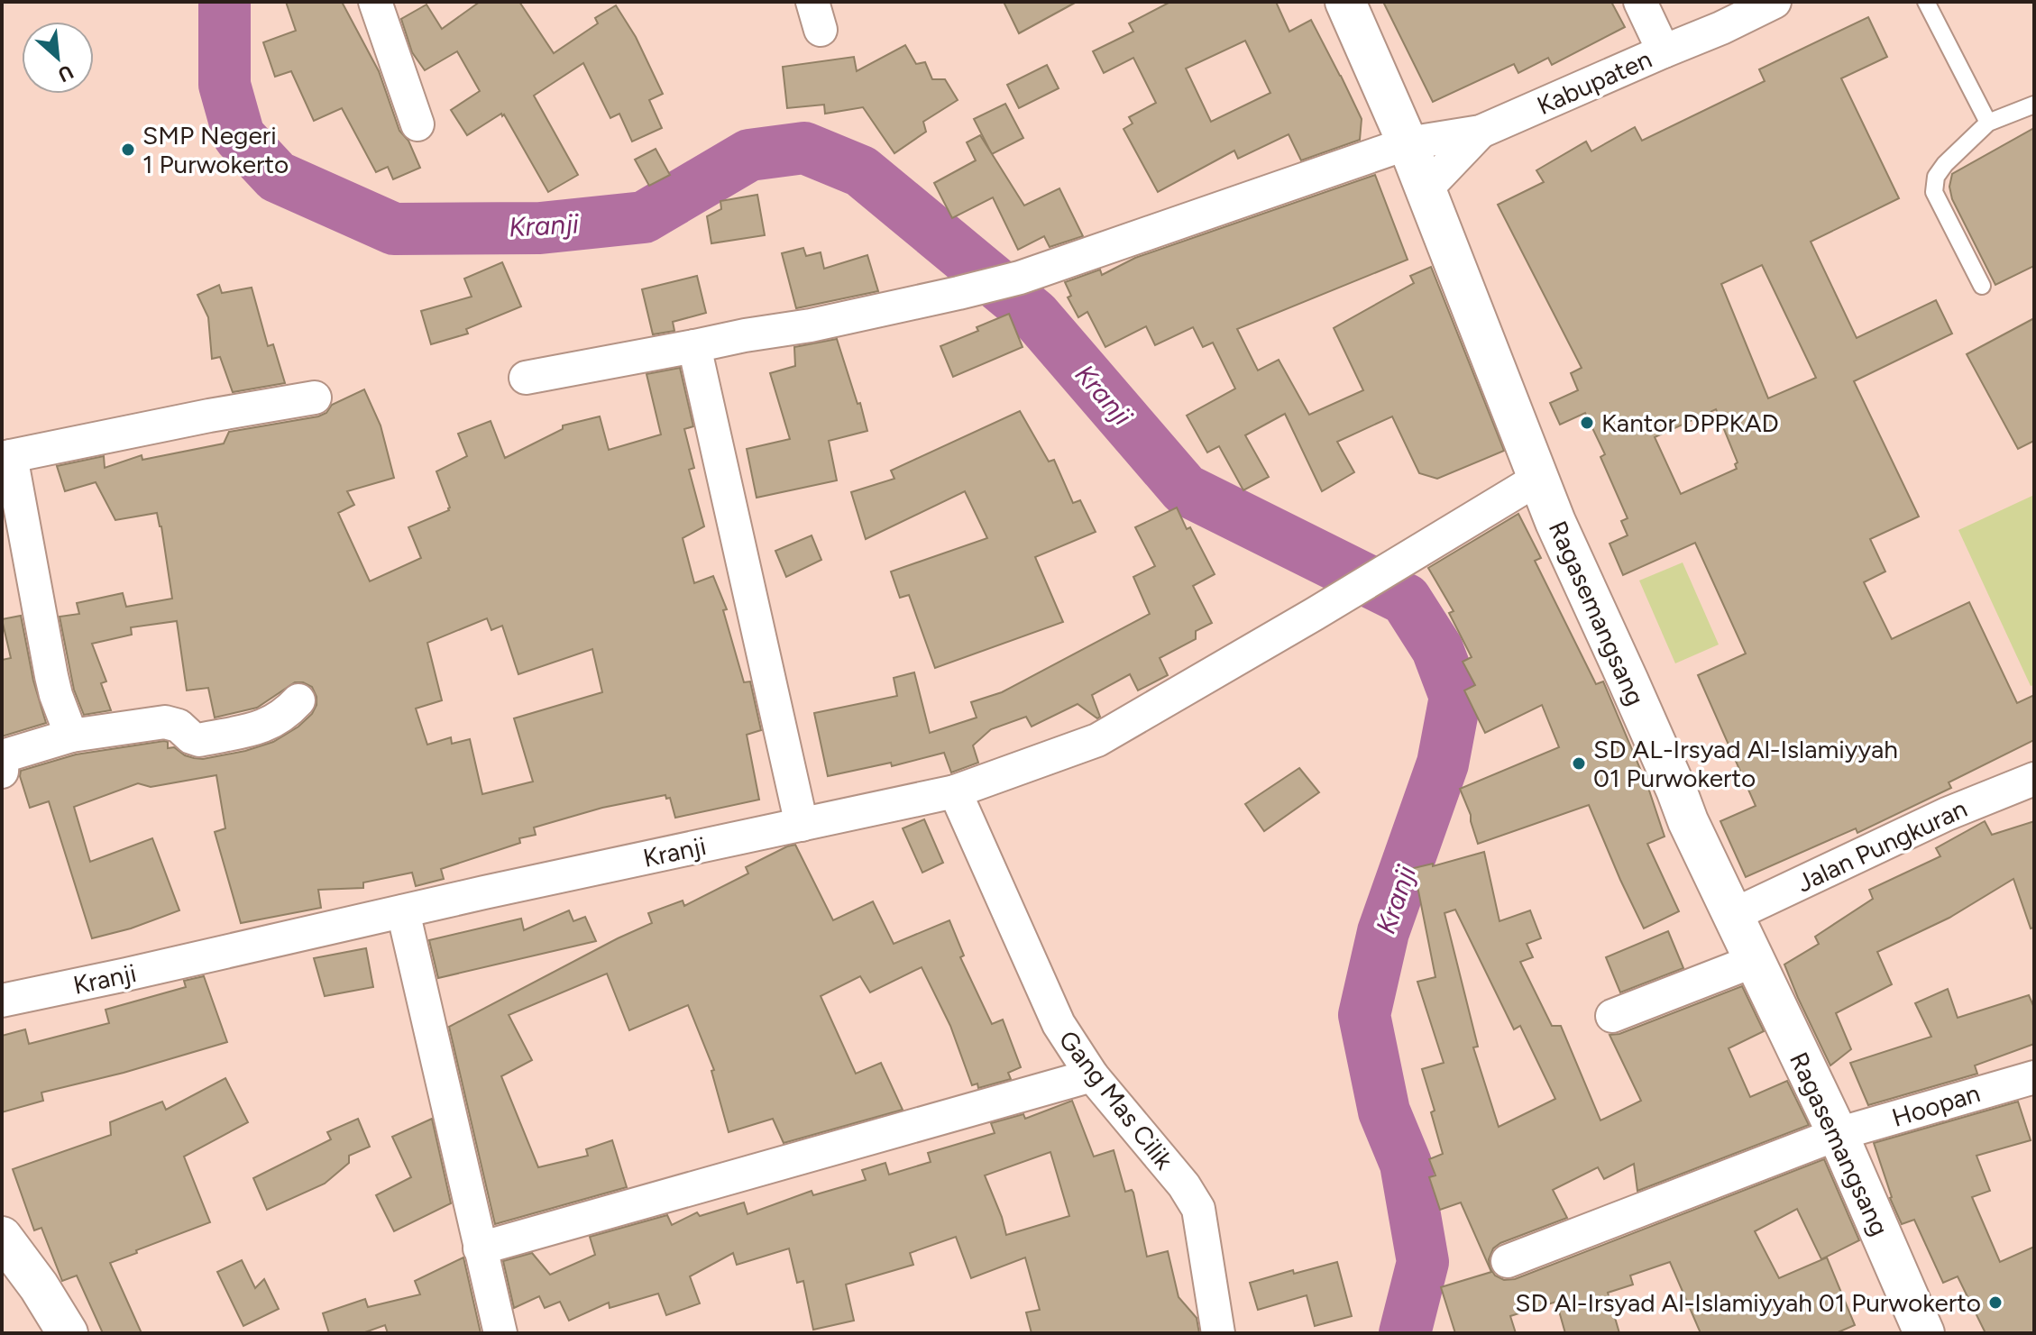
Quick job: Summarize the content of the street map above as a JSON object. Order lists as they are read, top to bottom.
{
  "streets": {
    "street": [
      "Kabupaten",
      "Ragasemangsang",
      "Jalan Pungkuran",
      "Kranji",
      "Gang Mas Cilik",
      "Hoopan"
    ]
  },
  "crossings": [
    ["Kabupaten", "Ragasemangsang"],
    ["Ragasemangsang", "Jalan Pungkuran"],
    ["Ragasemangsang", "Kranji"],
    ["Ragasemangsang", "Hoopan"],
    ["Kranji", "Gang Mas Cilik"]
  ],
  "water": ["Kranji"],
  "places": [
    "SMP Negeri 1 Purwokerto",
    "Kantor DPPKAD",
    "SD AL-Irsyad Al-Islamiyyah 01 Purwokerto",
    "SD Al-Irsyad Al-Islamiyyah 01 Purwokerto"
  ],
  "north": "bottom right"
}
